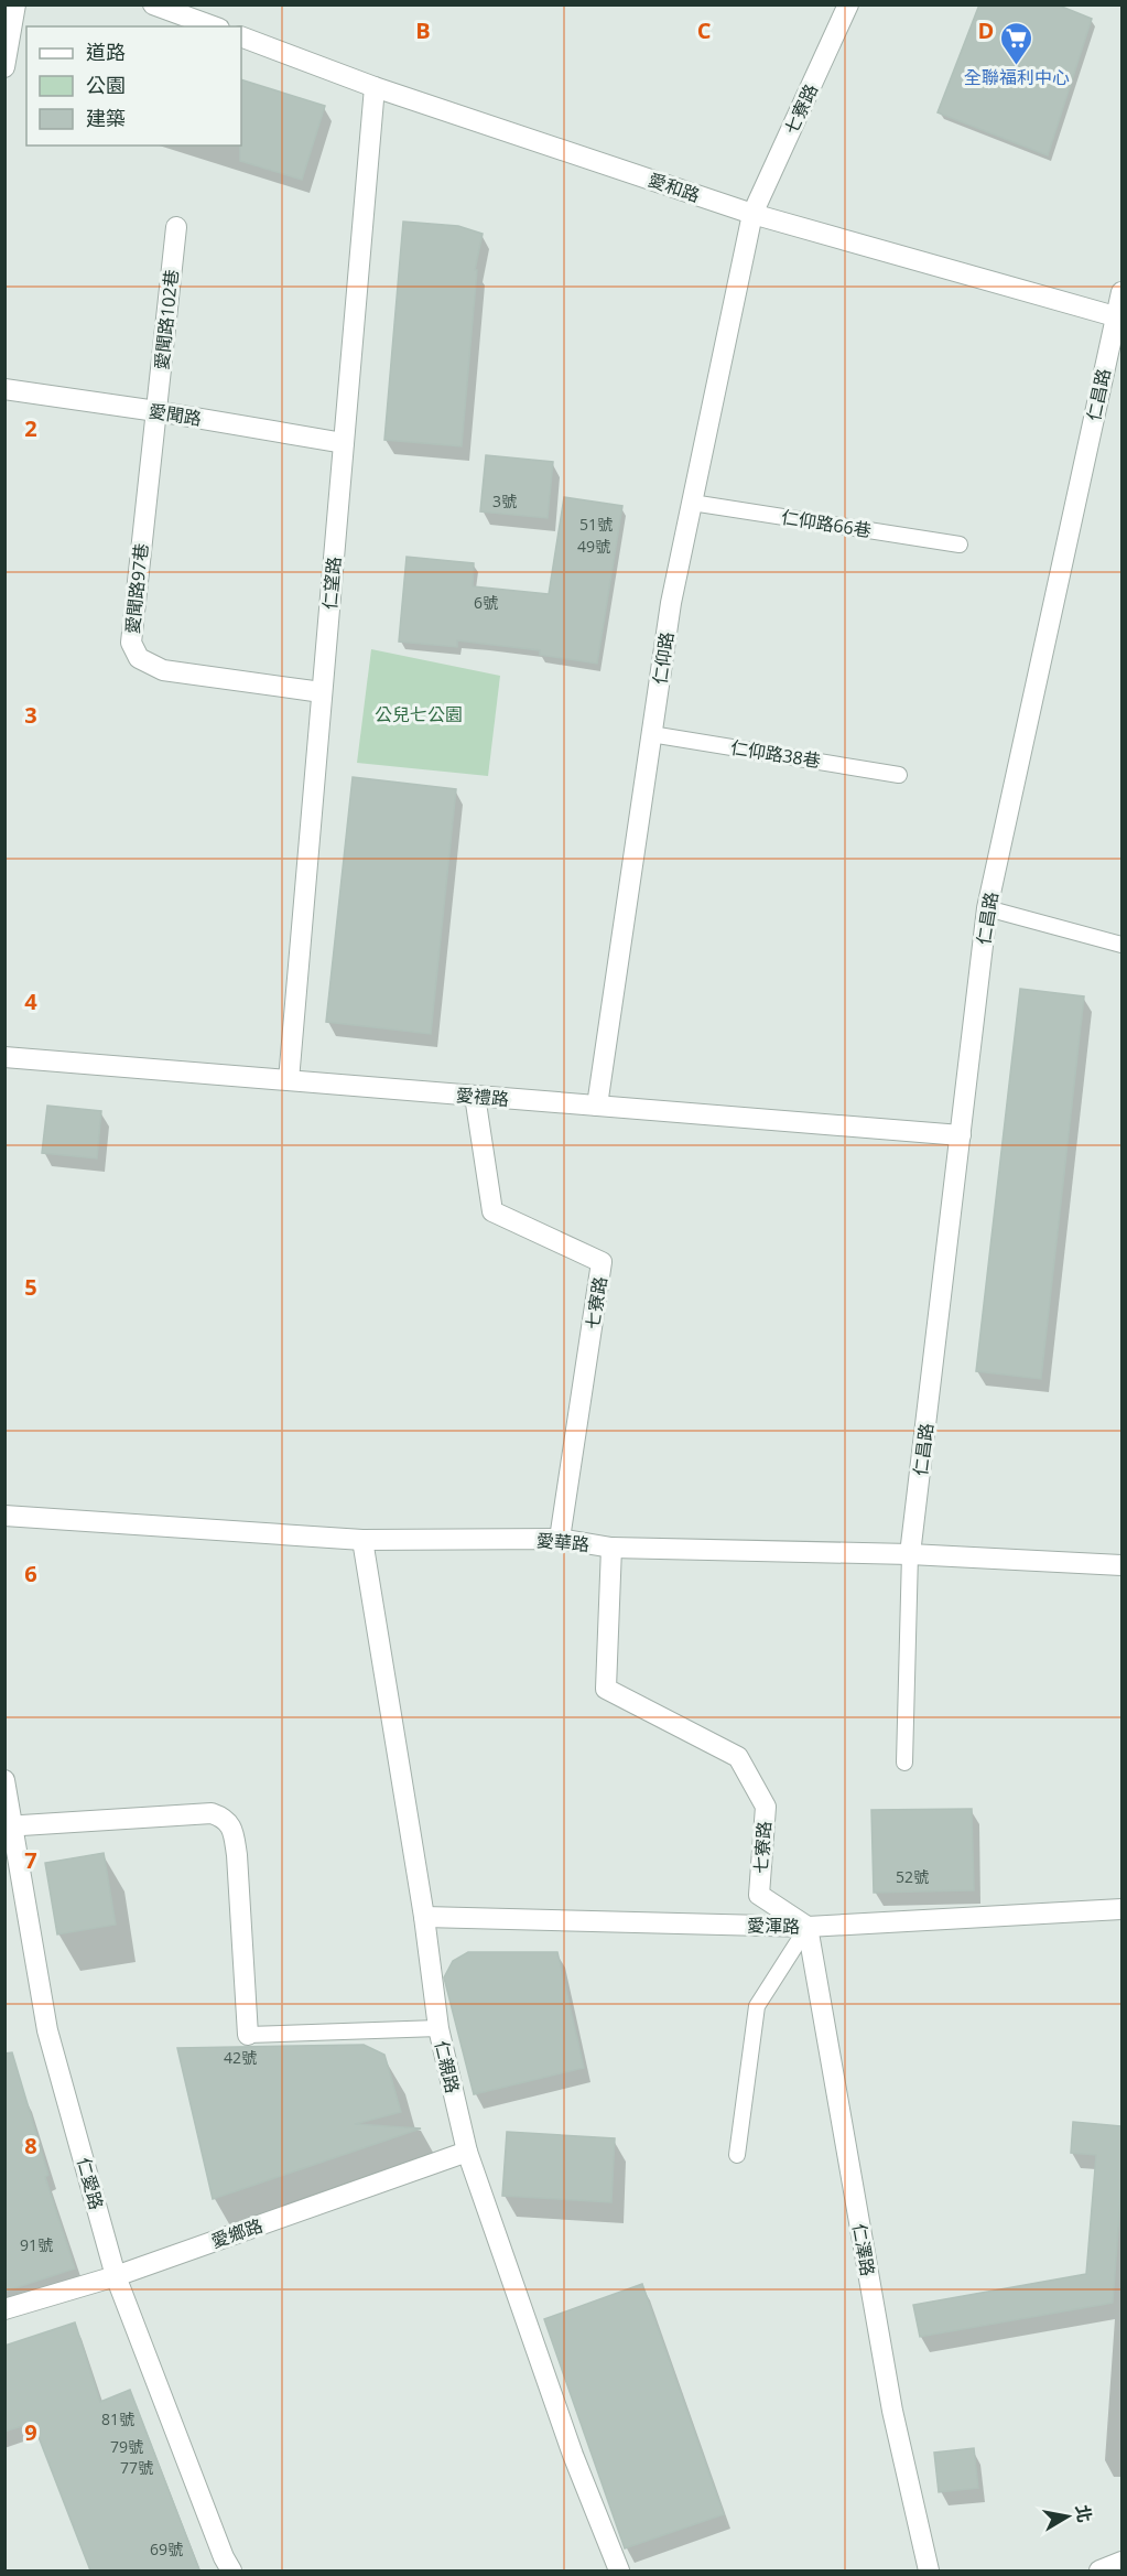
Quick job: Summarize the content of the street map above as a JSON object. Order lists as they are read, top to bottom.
{
  "streets": {
    "street": [
      "七寮路",
      "愛和路",
      "愛聞路102巷",
      "仁昌路",
      "愛聞路",
      "仁望路",
      "愛聞路97巷",
      "仁仰路",
      "愛禮路",
      "愛華路",
      "愛渾路",
      "仁親路",
      "仁愛路",
      "愛鄉路",
      "仁澤路"
    ],
    "lane": ["仁仰路66巷", "仁仰路38巷"]
  },
  "crossings": [
    ["七寮路", "愛和路"],
    ["七寮路", "仁仰路"],
    ["七寮路", "愛禮路"],
    ["七寮路", "愛華路"],
    ["七寮路", "愛渾路"],
    ["七寮路", "仁澤路"],
    ["愛和路", "仁昌路"],
    ["愛和路", "仁望路"],
    ["愛和路", "仁仰路"],
    ["愛聞路102巷", "愛聞路"],
    ["愛聞路102巷", "愛聞路97巷"],
    ["仁昌路", "愛禮路"],
    ["仁昌路", "愛華路"],
    ["愛聞路", "仁望路"],
    ["愛聞路", "愛聞路97巷"],
    ["仁仰路66巷", "仁仰路"],
    ["仁望路", "愛聞路97巷"],
    ["仁望路", "愛禮路"],
    ["仁仰路", "仁仰路38巷"],
    ["仁仰路", "愛禮路"],
    ["愛華路", "仁親路"],
    ["愛渾路", "仁親路"],
    ["愛渾路", "仁澤路"],
    ["仁親路", "愛鄉路"],
    ["仁愛路", "愛鄉路"]
  ],
  "parks": ["公兒七公園"],
  "places": {
    "supermarket": ["全聯福利中心"]
  },
  "house_numbers": [
    "3號",
    "51號",
    "49號",
    "6號",
    "52號",
    "42號",
    "91號",
    "81號",
    "79號",
    "77號",
    "69號"
  ],
  "legend": ["道路", "公園", "建築"],
  "north": "right",
  "grid": {
    "columns": ["B", "C", "D"],
    "rows": [
      "2",
      "3",
      "4",
      "5",
      "6",
      "7",
      "8",
      "9"
    ]
  }
}
